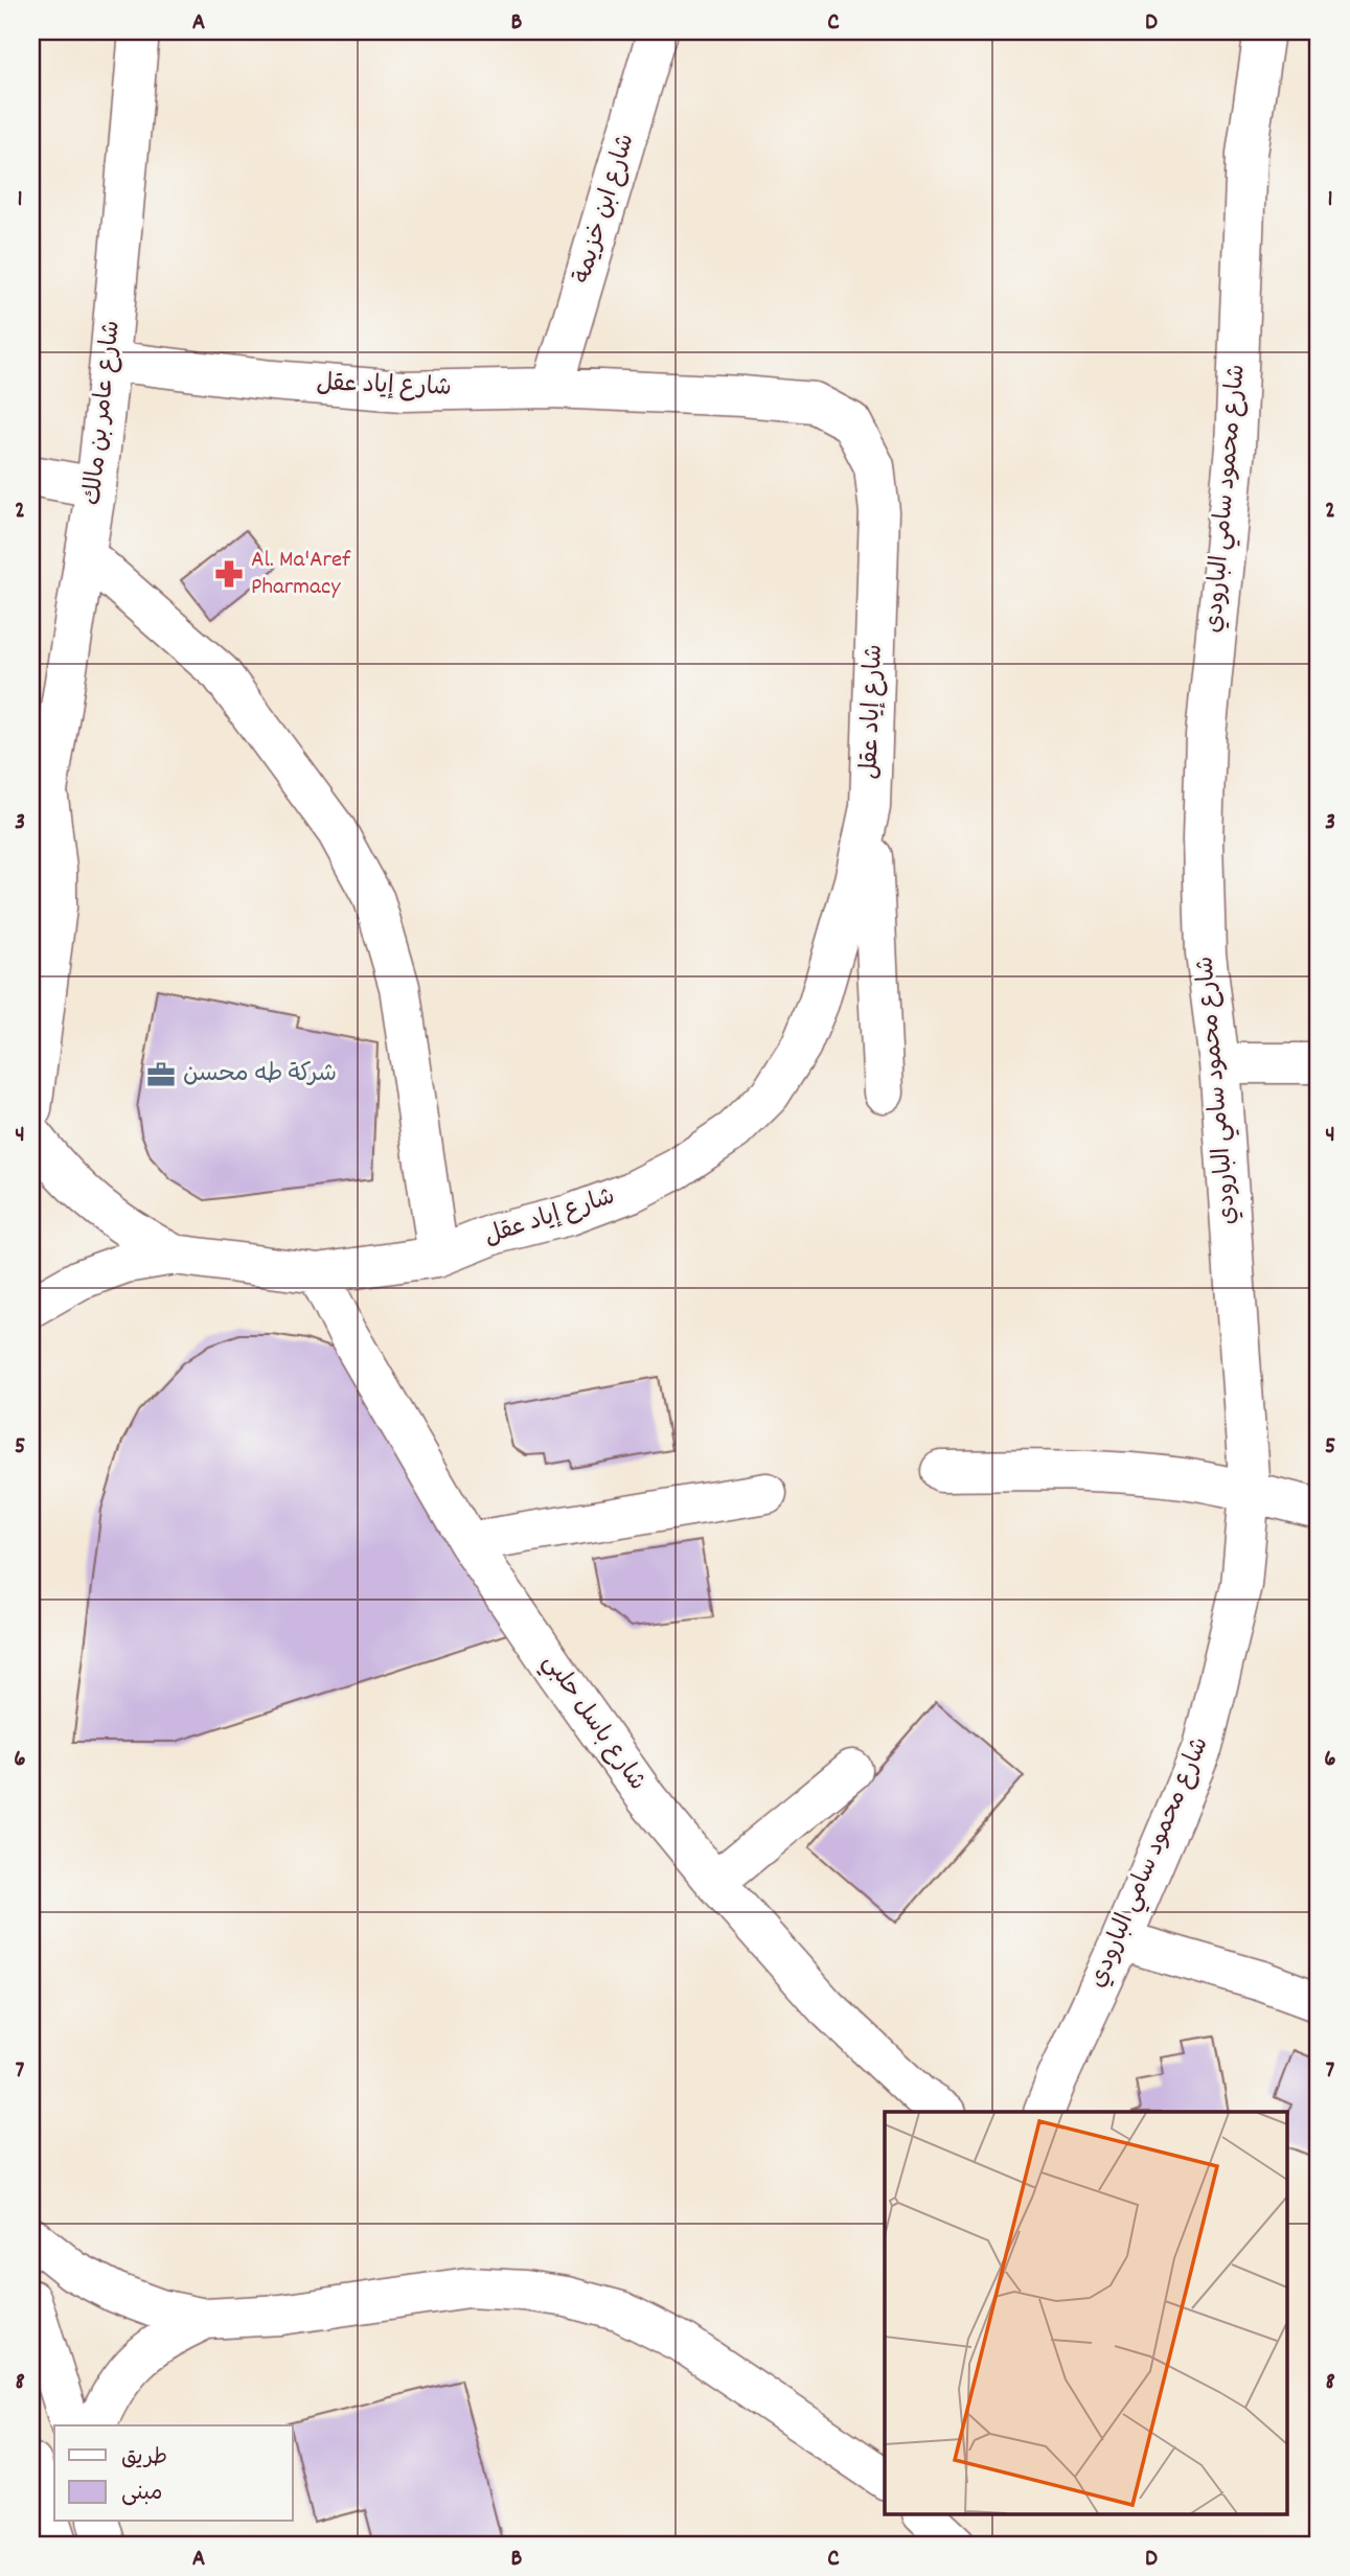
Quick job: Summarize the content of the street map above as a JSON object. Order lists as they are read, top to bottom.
{
  "streets": {
    "street": [
      "شارع ابن خزيمة",
      "شارع إياد عقل",
      "شارع عامر بن مالك",
      "شارع محمود سامي البارودي",
      "شارع باسل حلبي"
    ]
  },
  "crossings": [
    ["شارع ابن خزيمة", "شارع إياد عقل"],
    ["شارع إياد عقل", "شارع عامر بن مالك"],
    ["شارع إياد عقل", "شارع باسل حلبي"]
  ],
  "places": {
    "pharmacy": ["Al. Ma'Aref Pharmacy"],
    "office": ["شركة طه محسن"]
  },
  "legend": ["طريق", "مبنى"],
  "grid": {
    "columns": [
      "A",
      "B",
      "C",
      "D"
    ],
    "rows": [
      "1",
      "2",
      "3",
      "4",
      "5",
      "6",
      "7",
      "8"
    ]
  }
}
